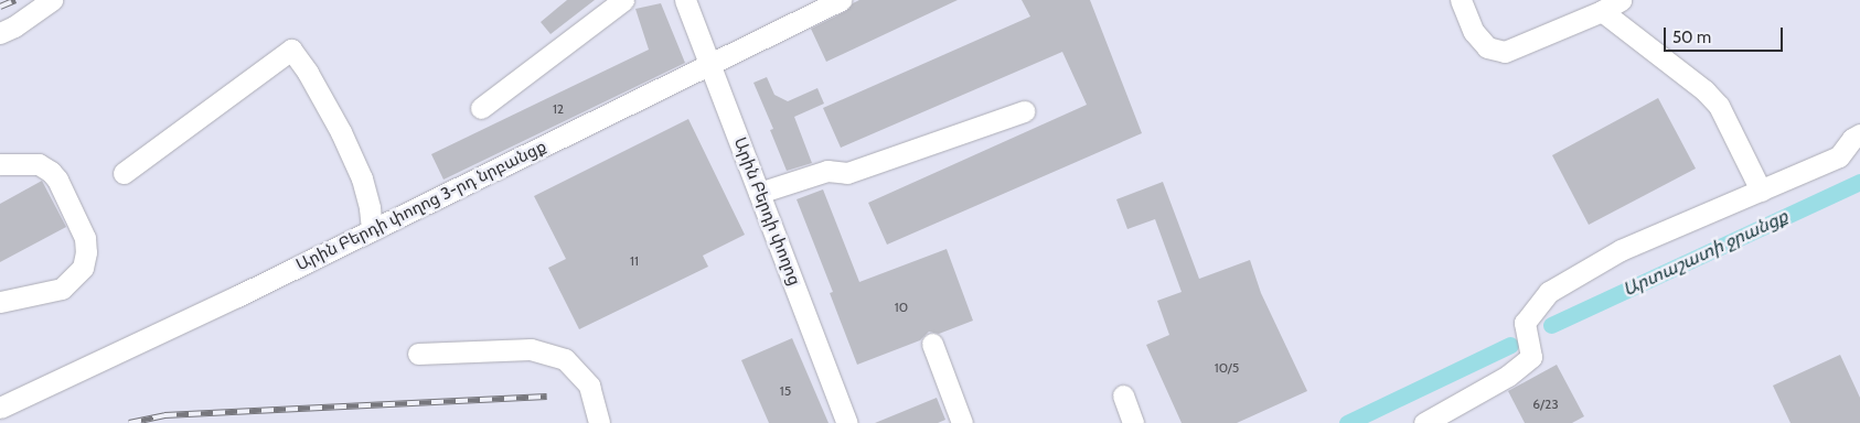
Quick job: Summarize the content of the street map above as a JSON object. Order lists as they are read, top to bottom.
{
  "streets": {
    "street": ["Արին Բերդի փողոց 3-րդ նրբանցք", "Արին Բերդի փողոց"]
  },
  "crossings": [
    ["Արին Բերդի փողոց 3-րդ նրբանցք", "Արին Բերդի փողոց"]
  ],
  "water": ["Արտաշատի ջրանցք"],
  "house_numbers": [
    "12",
    "11",
    "10",
    "10/5",
    "15",
    "6/23"
  ],
  "scale_bar": "50 m"
}
